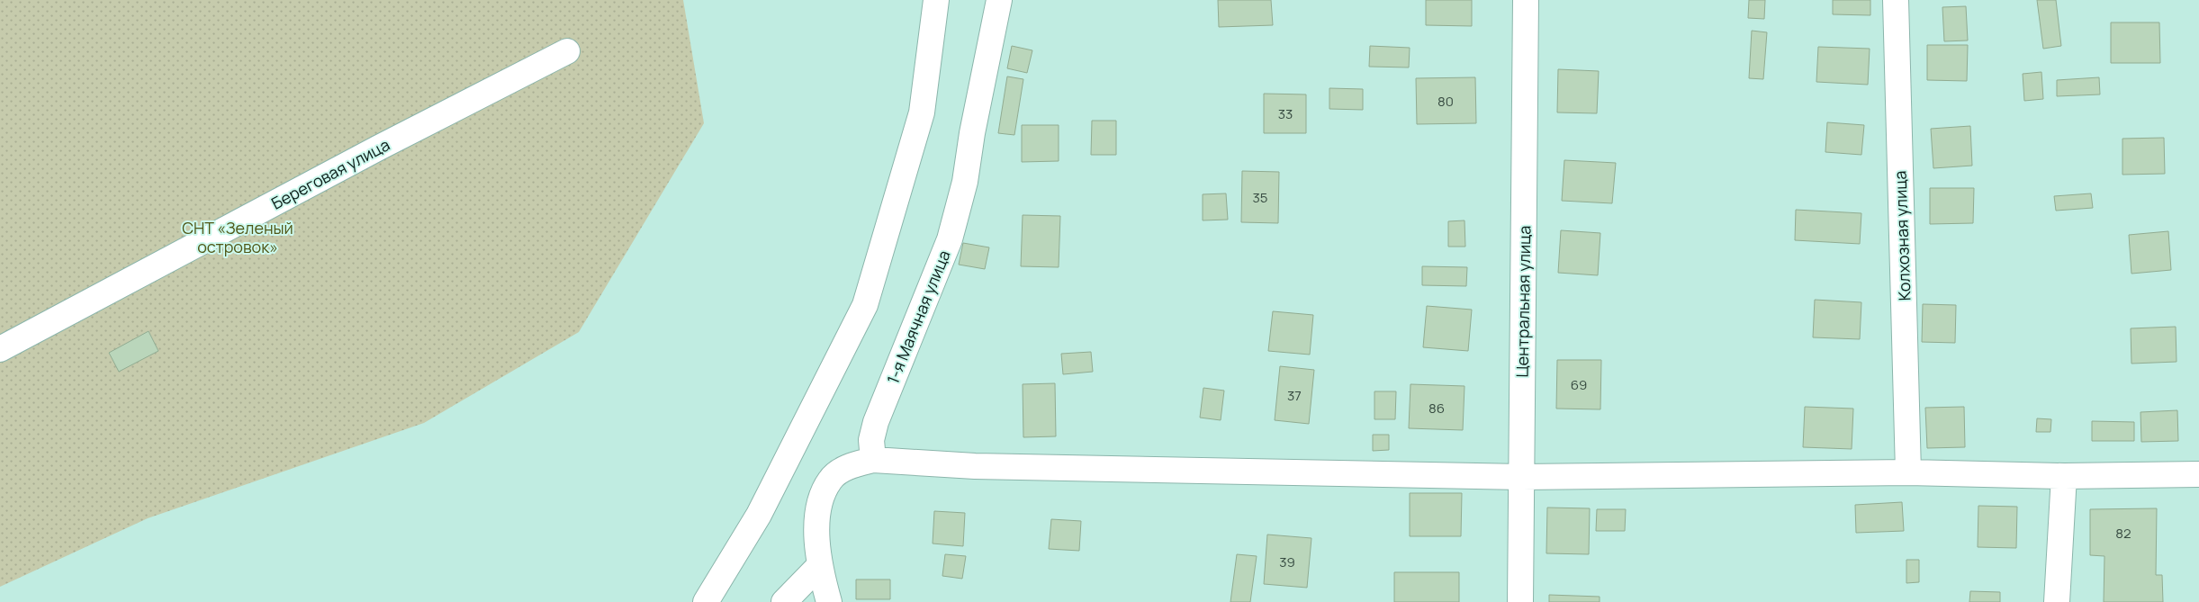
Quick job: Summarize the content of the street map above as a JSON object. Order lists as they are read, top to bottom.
{
  "streets": {
    "street": [
      "Береговая улица",
      "Колхозная улица",
      "Центральная улица",
      "1-я Маячная улица"
    ]
  },
  "parks": ["СНТ «Зеленый островок»"],
  "house_numbers": [
    "80",
    "33",
    "35",
    "69",
    "37",
    "86",
    "82",
    "39"
  ]
}
